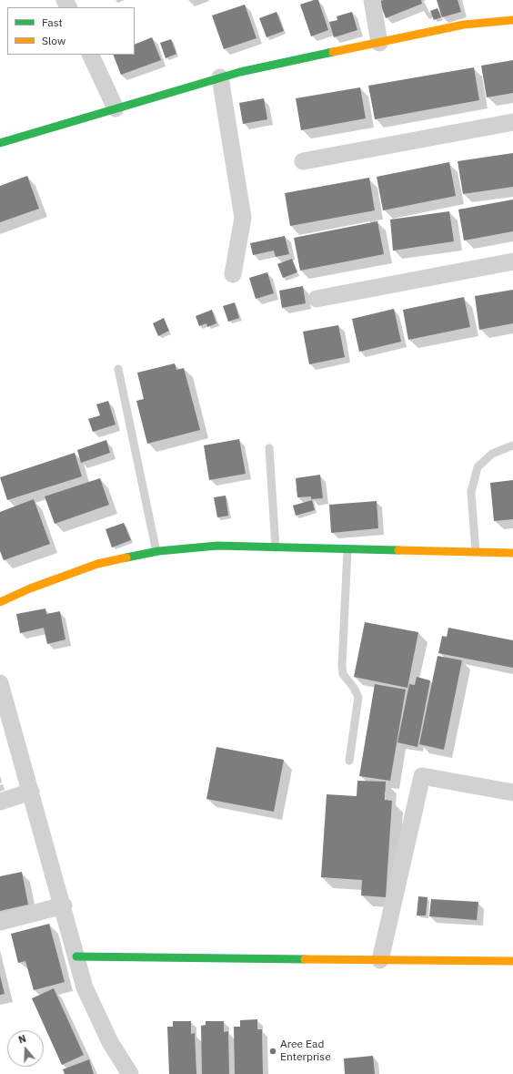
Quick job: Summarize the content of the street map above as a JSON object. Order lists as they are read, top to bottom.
{
  "places": ["Aree Ead Enterprise"],
  "legend": ["Fast", "Slow"],
  "north": "top"
}
